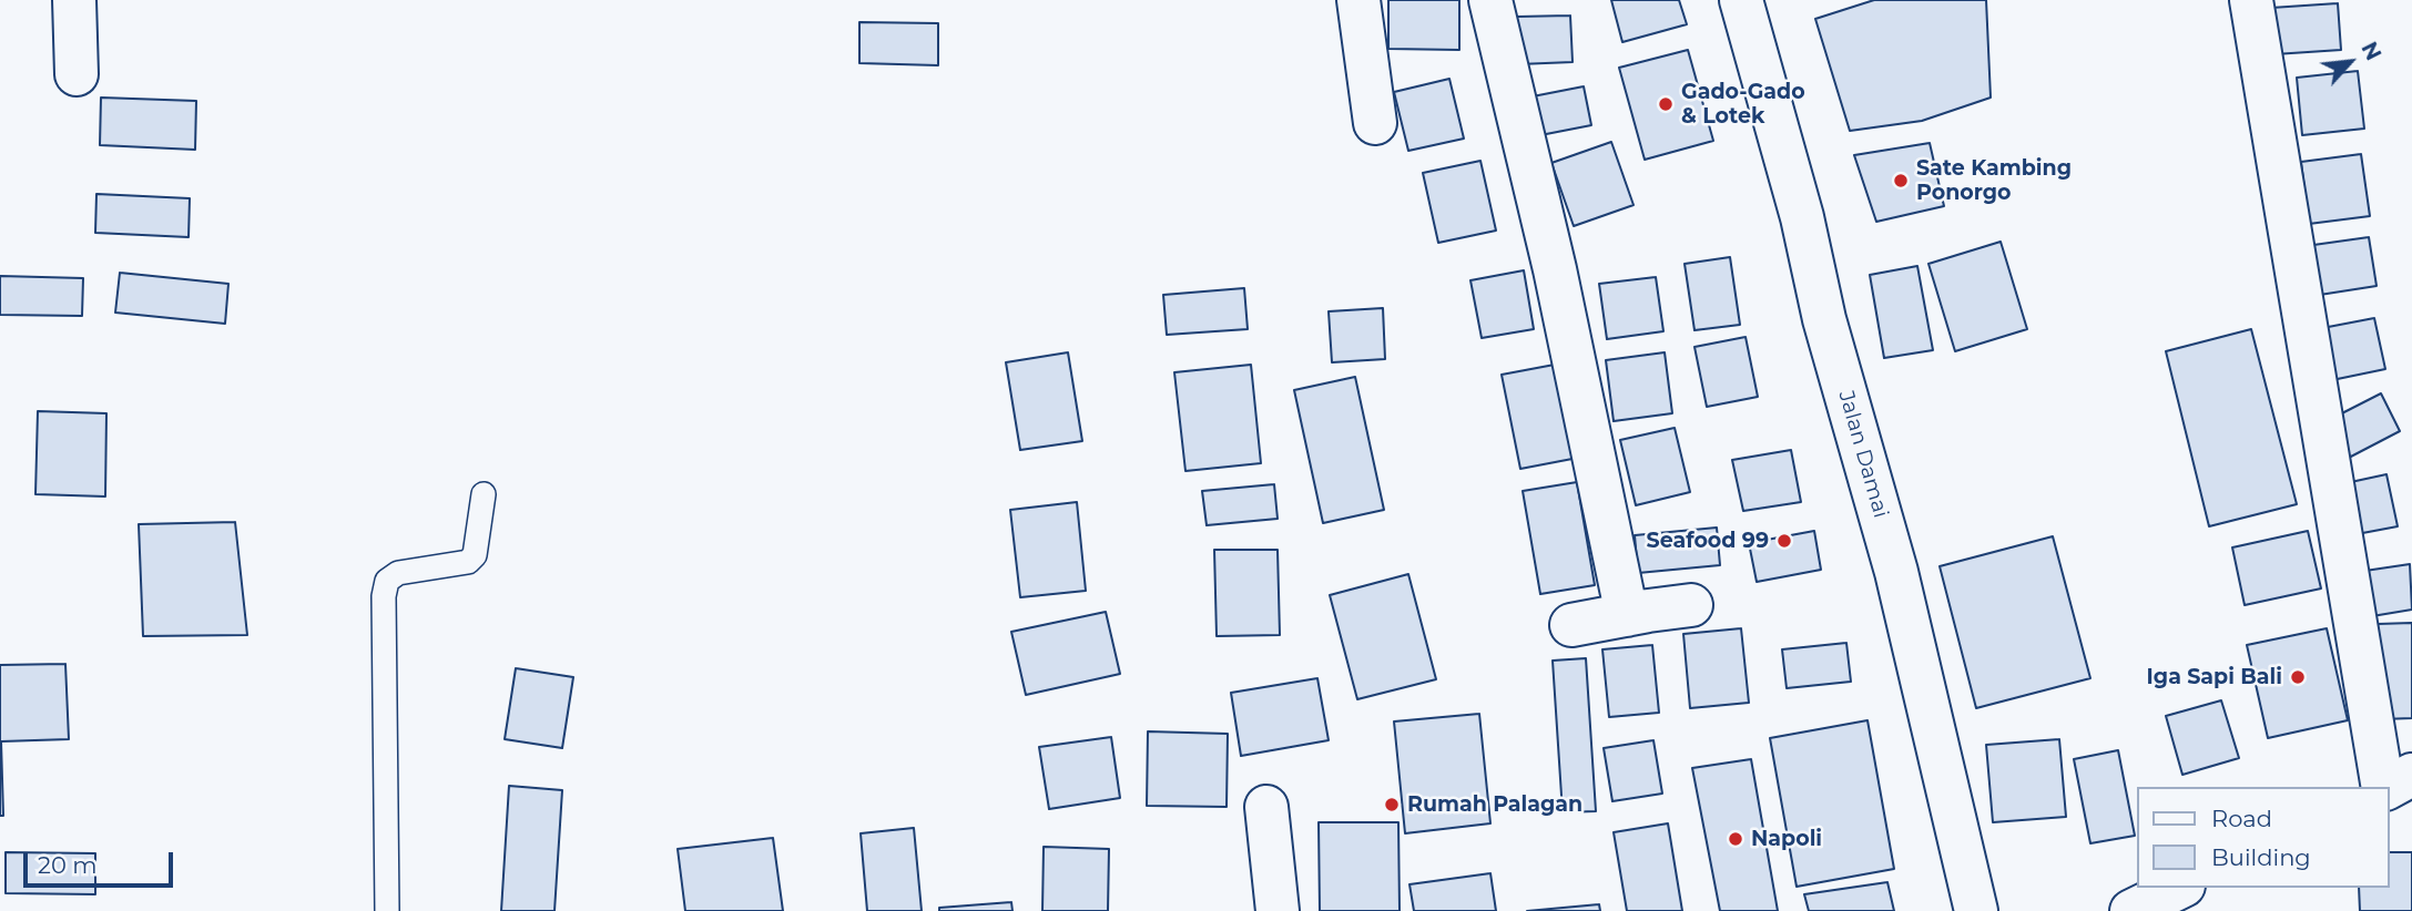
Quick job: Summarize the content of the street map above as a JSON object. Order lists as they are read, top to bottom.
{
  "streets": {
    "street": ["Jalan Damai"]
  },
  "places": [
    "Gado-Gado & Lotek",
    "Sate Kambing Ponorgo",
    "Seafood 99",
    "Iga Sapi Bali",
    "Rumah Palagan",
    "Napoli"
  ],
  "legend": ["Road", "Building"],
  "scale_bar": "20 m",
  "north": "top right"
}
